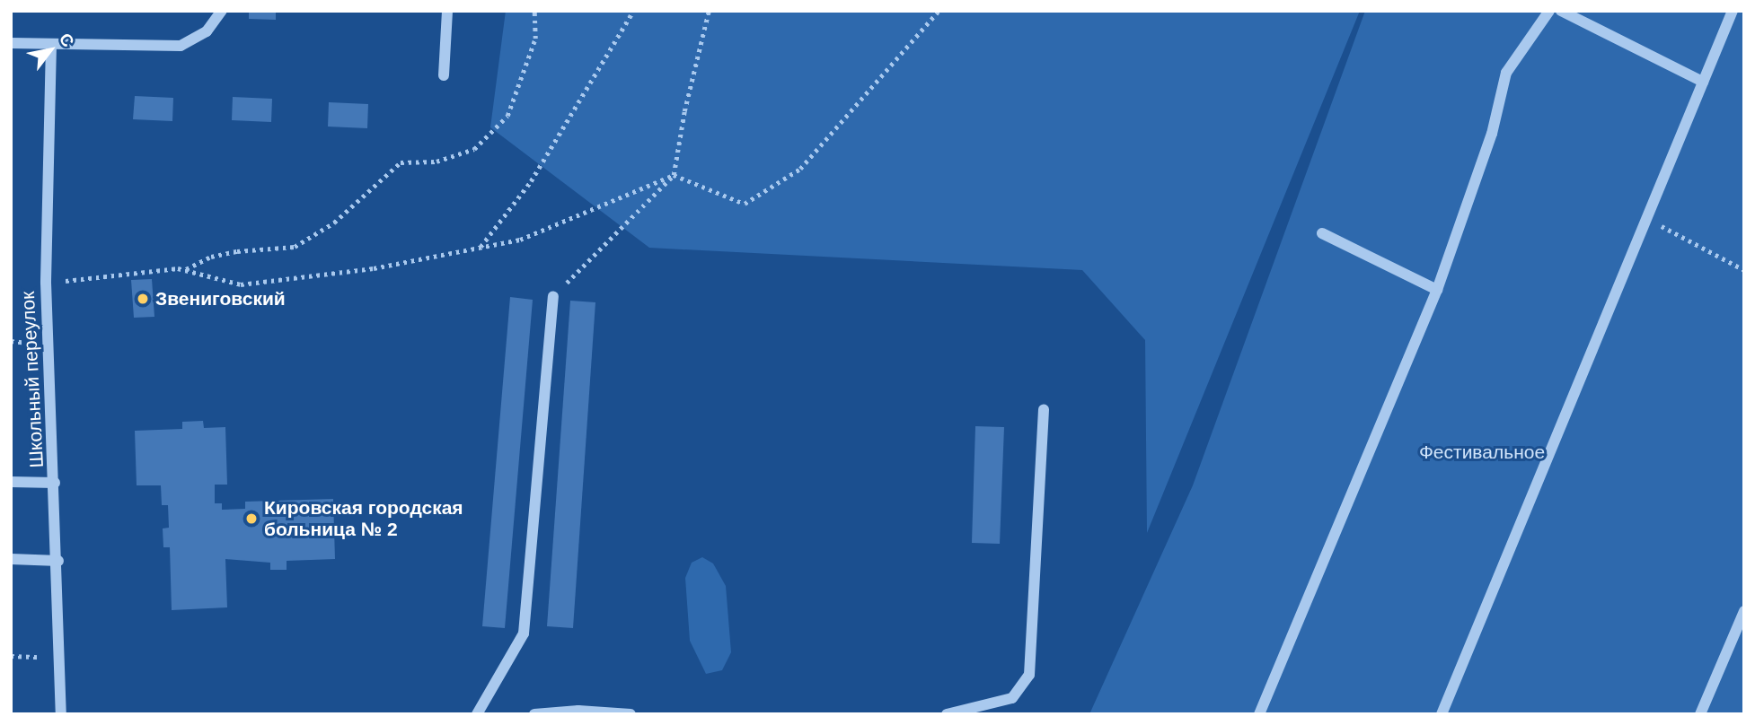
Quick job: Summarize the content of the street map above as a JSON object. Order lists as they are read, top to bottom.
{
  "streets": {
    "street": ["Школьный переулок"]
  },
  "parks": ["Фестивальное"],
  "places": ["Звениговский", "Кировская городская больница № 2"],
  "north": "top right"
}
